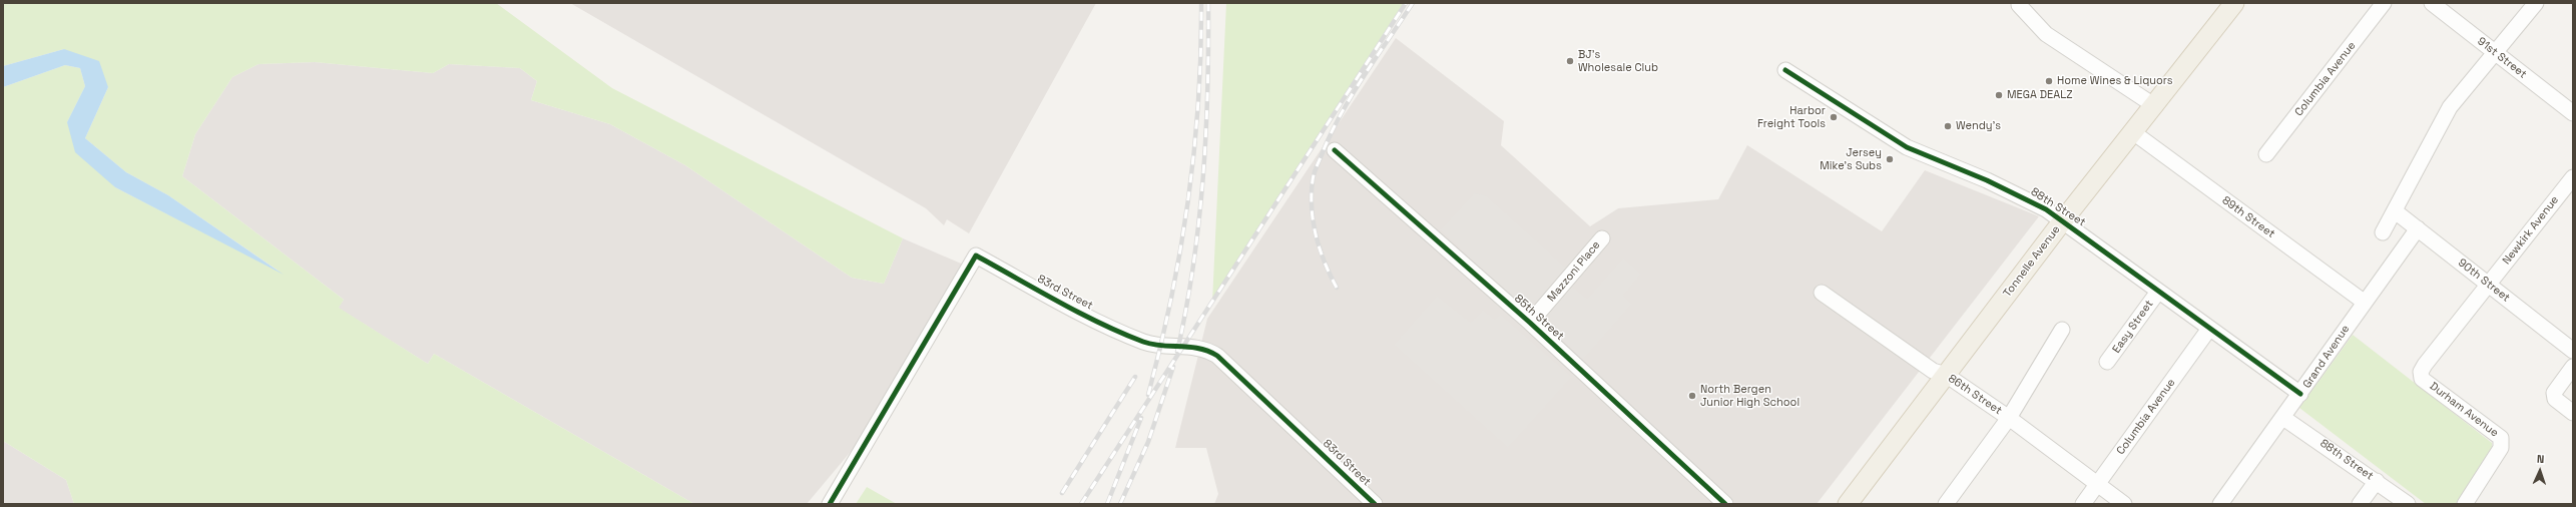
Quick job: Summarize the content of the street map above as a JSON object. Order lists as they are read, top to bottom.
{
  "streets": {
    "main road": ["Tonnelle Avenue"],
    "street": [
      "91st Street",
      "Columbia Avenue",
      "88th Street",
      "89th Street",
      "Newkirk Avenue",
      "Mazzoni Place",
      "90th Street",
      "83rd Street",
      "85th Street",
      "Easy Street",
      "Grand Avenue",
      "86th Street",
      "Durham Avenue"
    ]
  },
  "crossings": [
    ["Columbia Avenue", "88th Street"],
    ["Columbia Avenue", "86th Street"],
    ["88th Street", "Tonnelle Avenue"],
    ["88th Street", "Easy Street"],
    ["88th Street", "Grand Avenue"],
    ["89th Street", "Tonnelle Avenue"],
    ["89th Street", "Grand Avenue"],
    ["Newkirk Avenue", "90th Street"],
    ["Newkirk Avenue", "Durham Avenue"],
    ["Tonnelle Avenue", "86th Street"],
    ["Mazzoni Place", "85th Street"],
    ["90th Street", "Grand Avenue"],
    ["90th Street", "Durham Avenue"]
  ],
  "places": [
    "BJ's Wholesale Club",
    "Home Wines & Liquors",
    "MEGA DEALZ",
    "Harbor Freight Tools",
    "Wendy's",
    "Jersey Mike's Subs",
    "North Bergen Junior High School"
  ],
  "north": "top"
}
